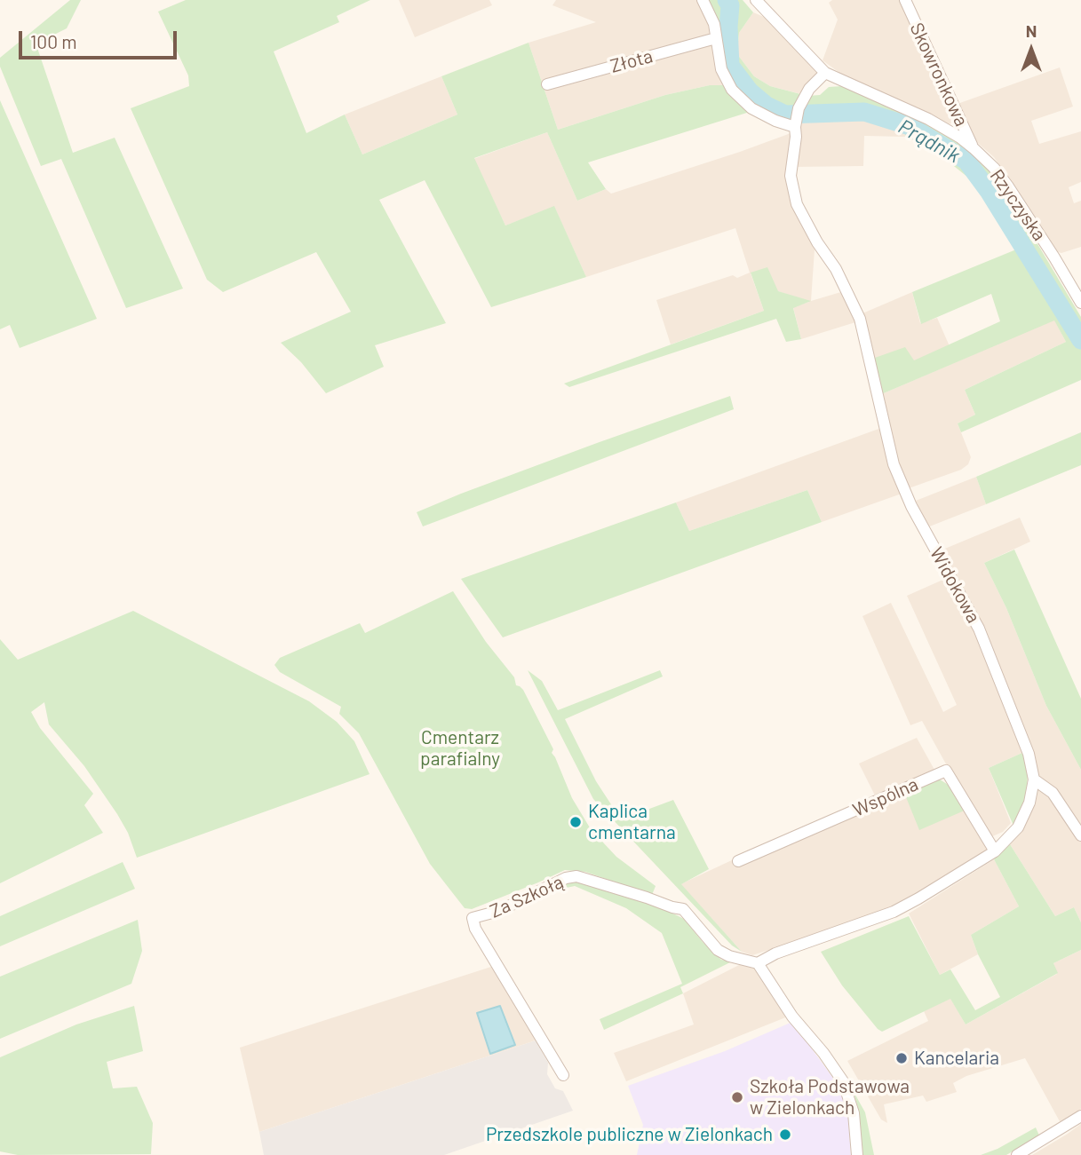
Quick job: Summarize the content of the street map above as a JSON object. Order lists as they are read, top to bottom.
{
  "streets": {
    "street": [
      "Złota",
      "Skowronkowa",
      "Rzyczyska",
      "Widokowa",
      "Wspólna",
      "Za Szkołą"
    ]
  },
  "crossings": [
    ["Skowronkowa", "Rzyczyska"],
    ["Rzyczyska", "Widokowa"],
    ["Widokowa", "Wspólna"],
    ["Widokowa", "Za Szkołą"]
  ],
  "water": ["Prądnik"],
  "parks": ["Cmentarz parafialny"],
  "places": [
    "Kaplica cmentarna",
    "Kancelaria",
    "Szkoła Podstawowa w Zielonkach",
    "Przedszkole publiczne w Zielonkach"
  ],
  "scale_bar": "100 m",
  "north": "top"
}
